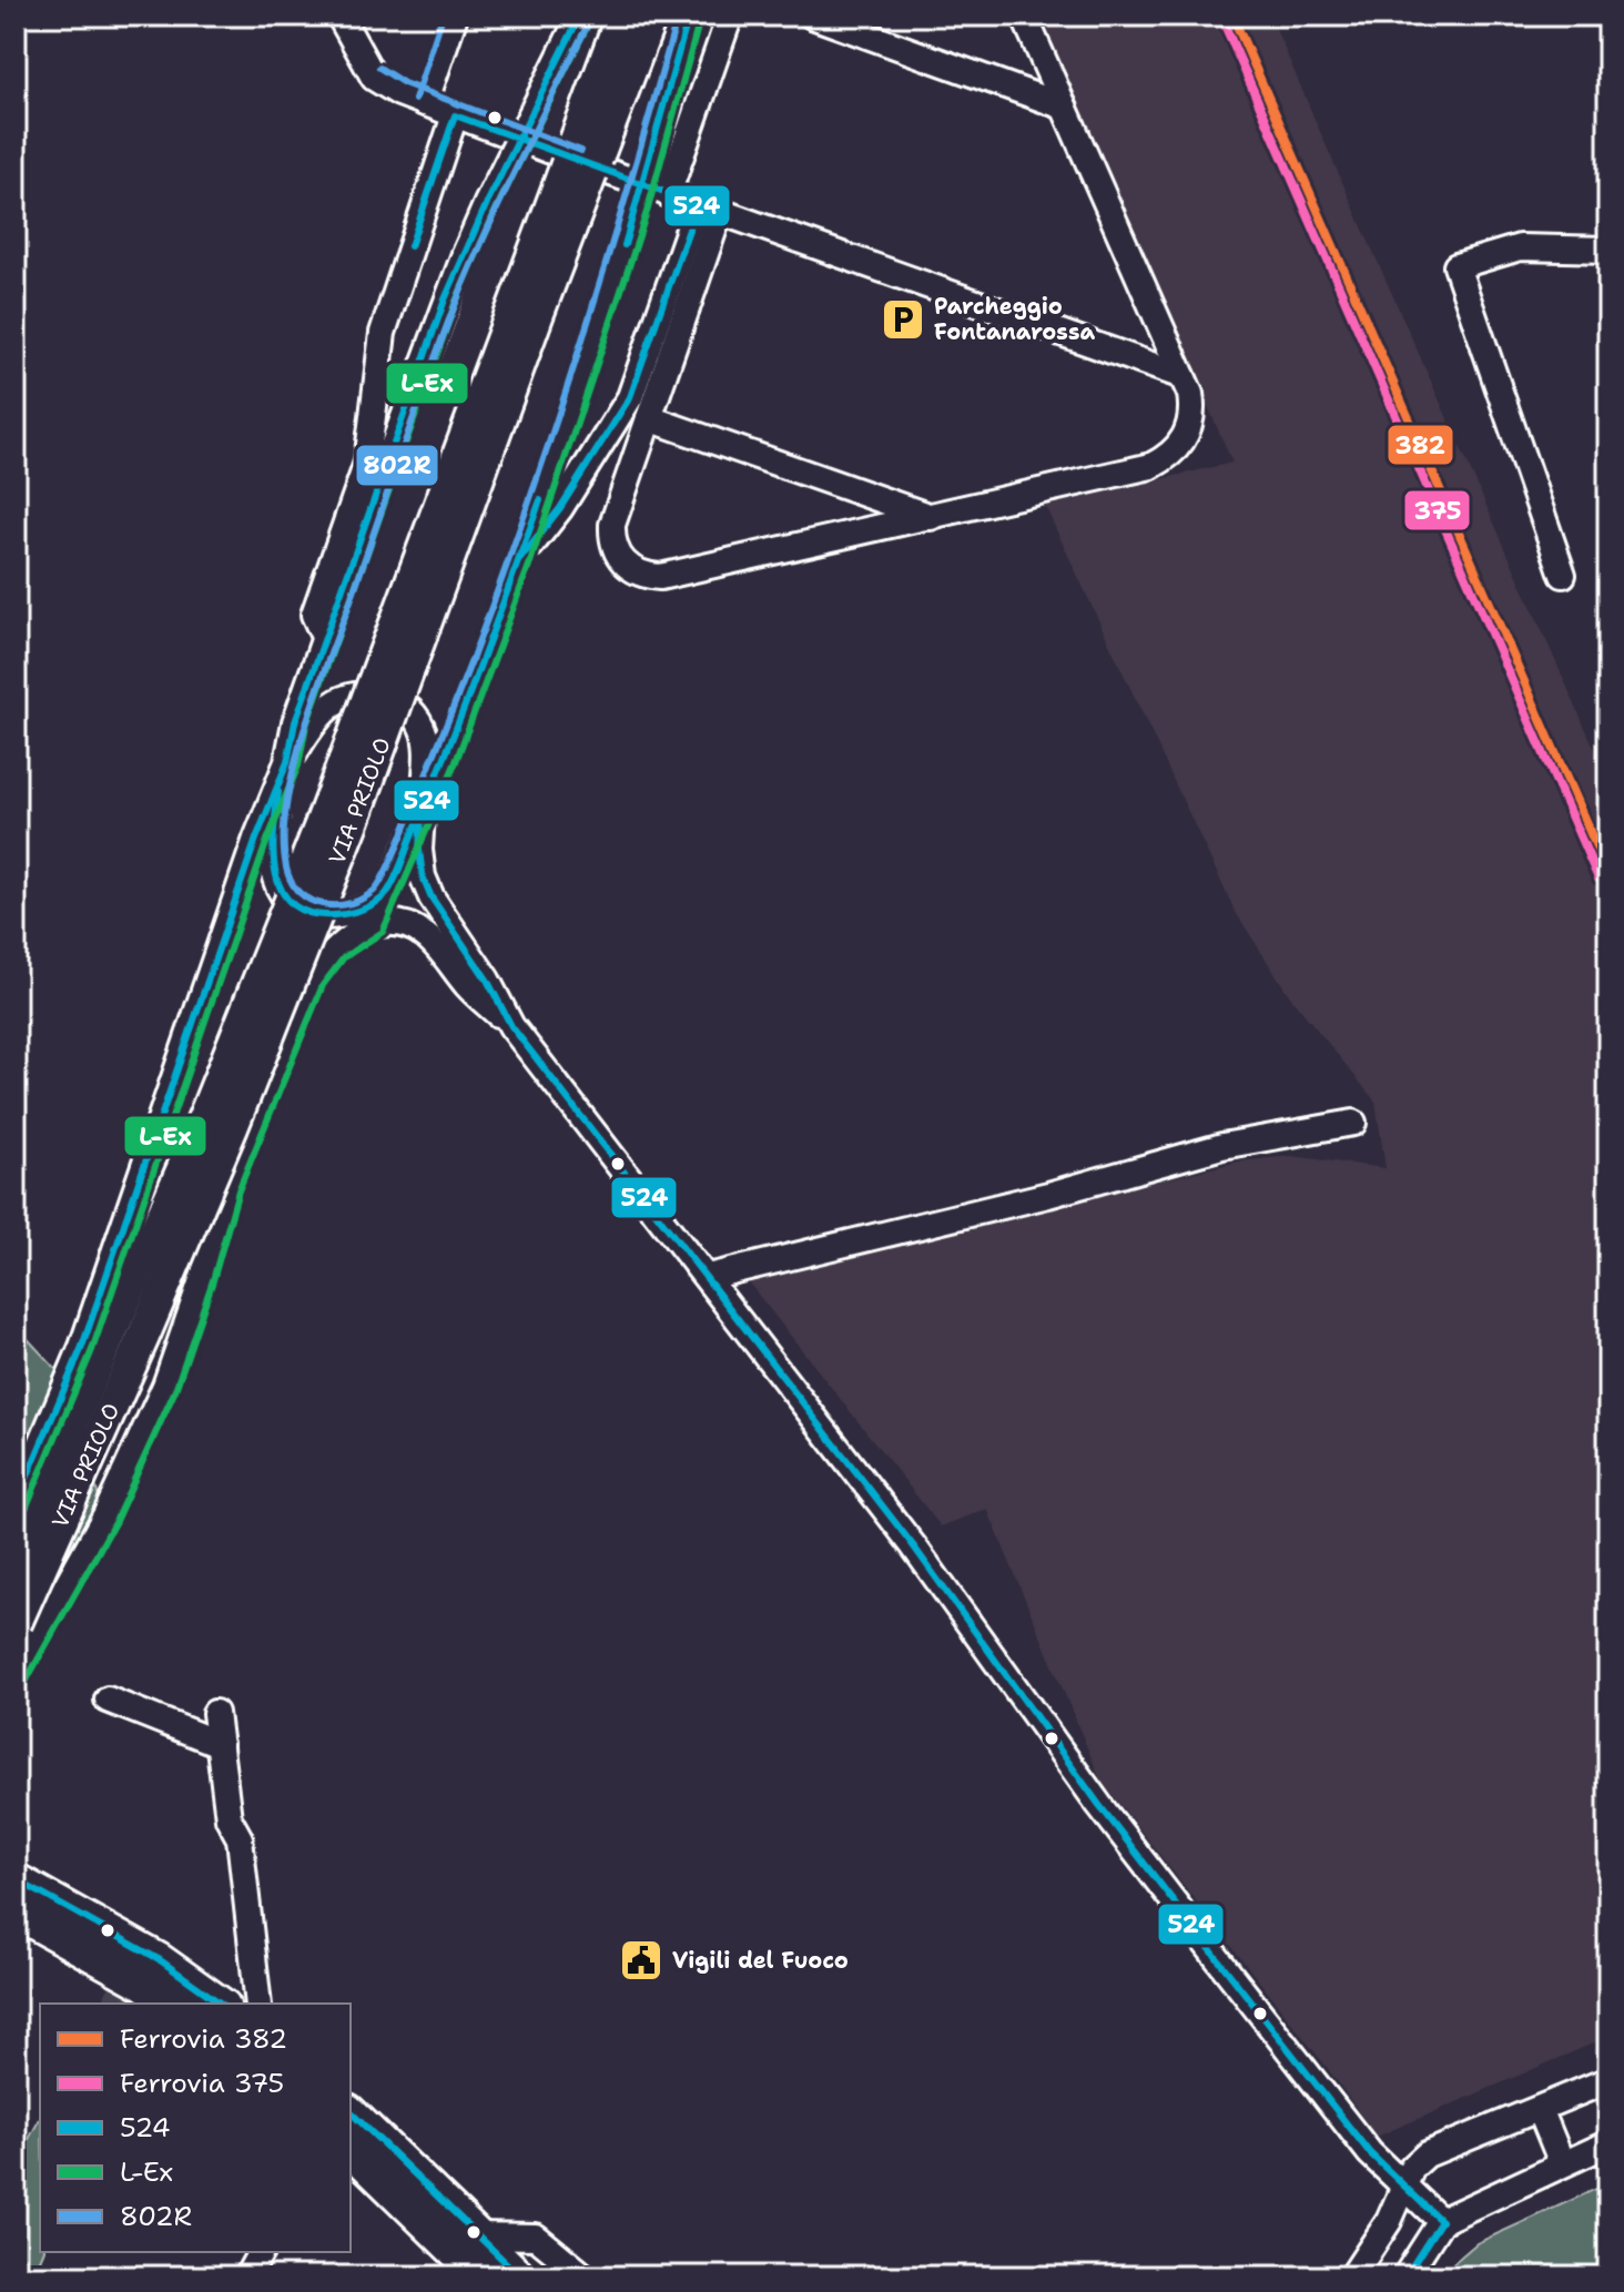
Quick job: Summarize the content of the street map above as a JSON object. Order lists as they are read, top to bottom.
{
  "streets": {
    "main road": ["VIA PRIOLO"]
  },
  "places": {
    "parking": ["Parcheggio Fontanarossa"],
    "public building": ["Vigili del Fuoco"]
  },
  "lines": [
    "rail line 382",
    "transit line 524",
    "transit line 802R",
    "transit line L-Ex",
    "rail line 375"
  ],
  "legend": [
    "Ferrovia 382",
    "Ferrovia 375",
    "524",
    "L-Ex",
    "802R"
  ]
}
